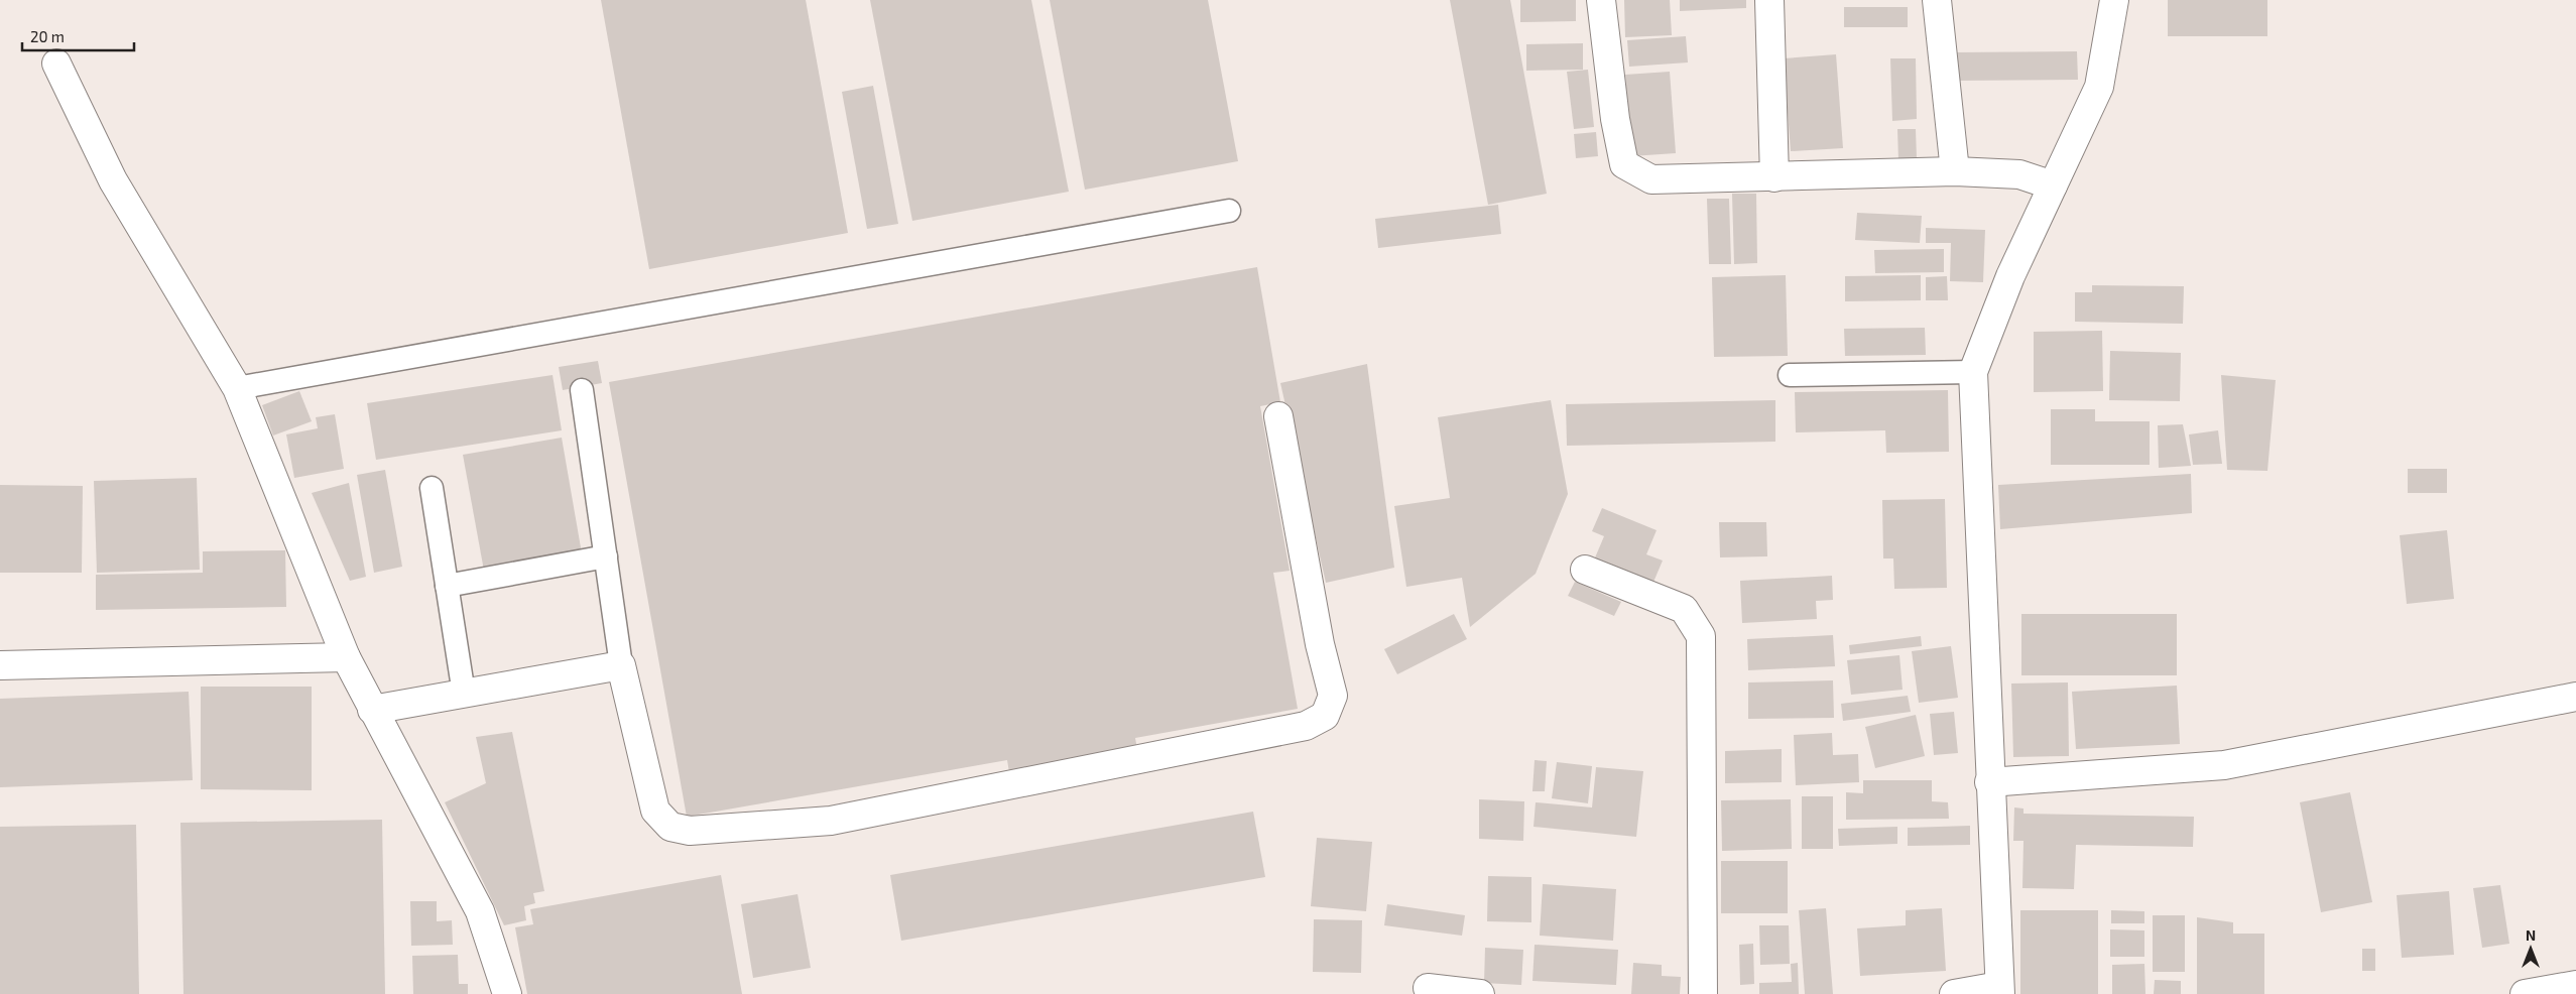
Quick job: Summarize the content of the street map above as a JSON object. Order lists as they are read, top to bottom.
{
  "scale_bar": "20 m",
  "north": "top"
}
